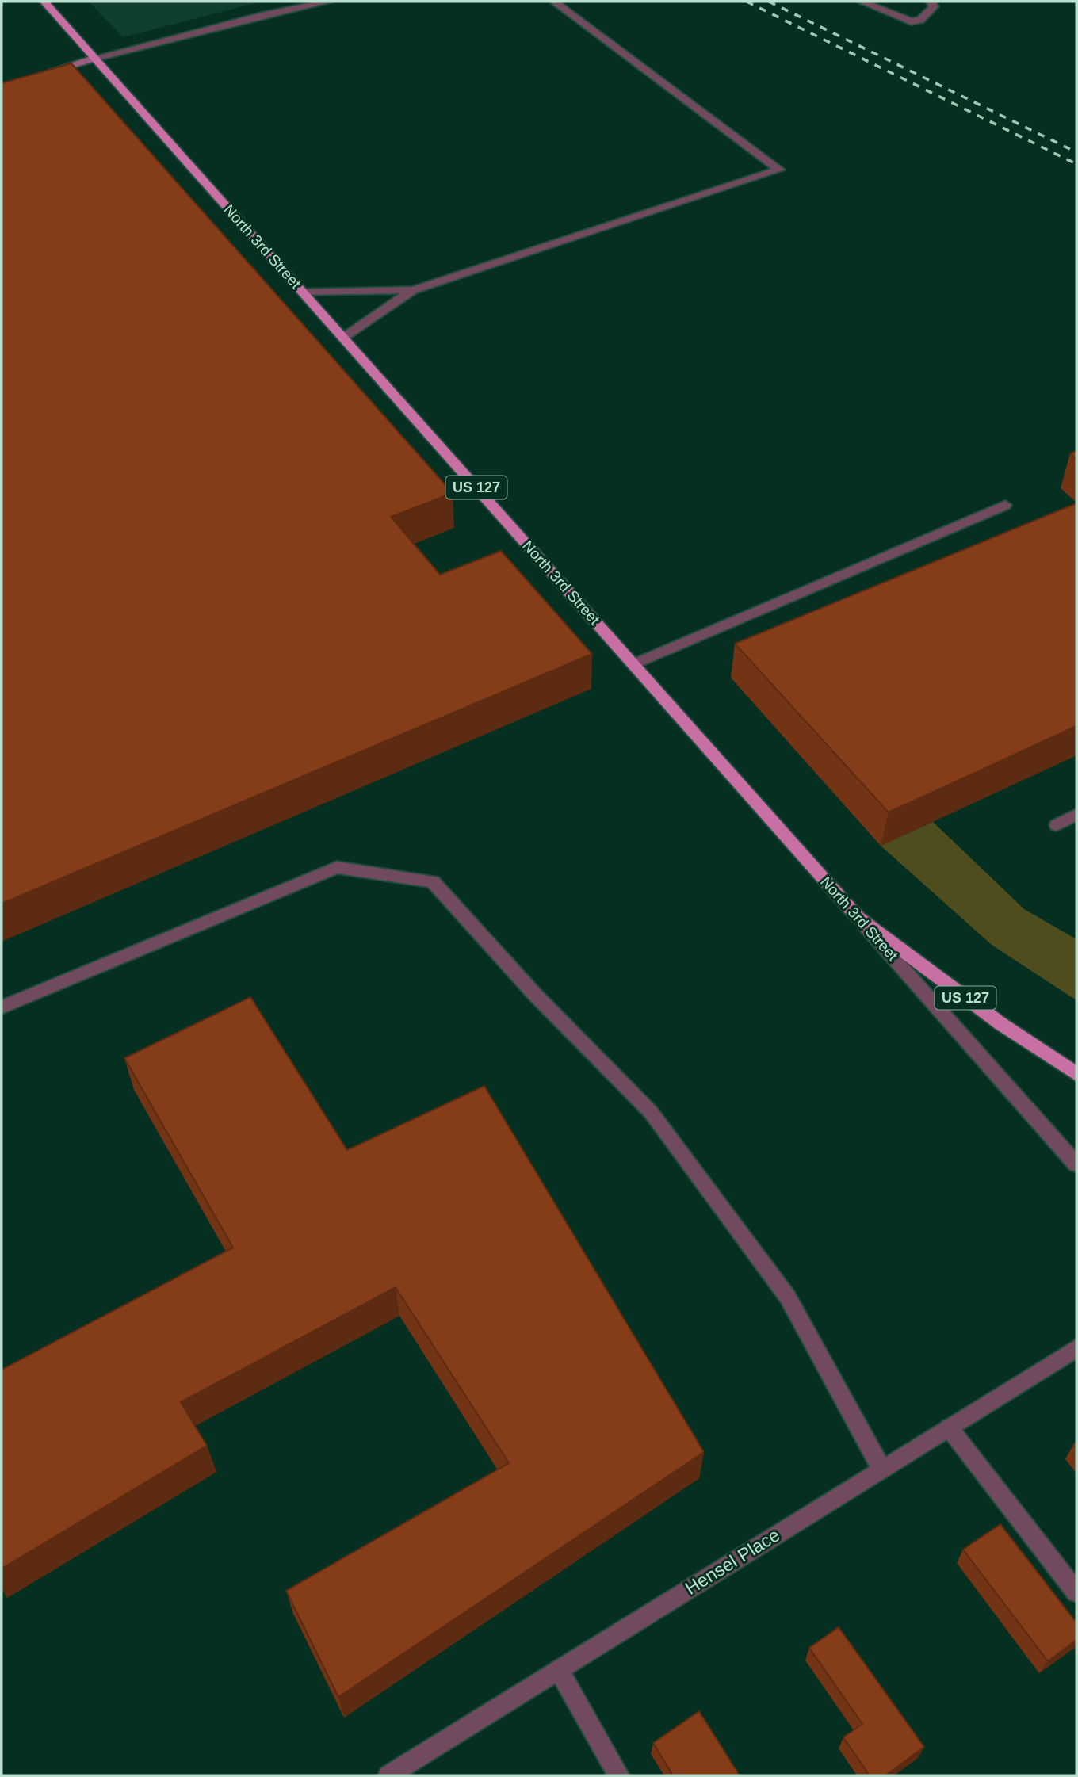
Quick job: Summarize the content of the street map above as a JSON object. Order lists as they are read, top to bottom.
{
  "streets": {
    "highway": ["North 3rd Street", "US 127"],
    "street": ["Hensel Place"]
  },
  "crossings": [
    ["North 3rd Street", "US 127"]
  ]
}
